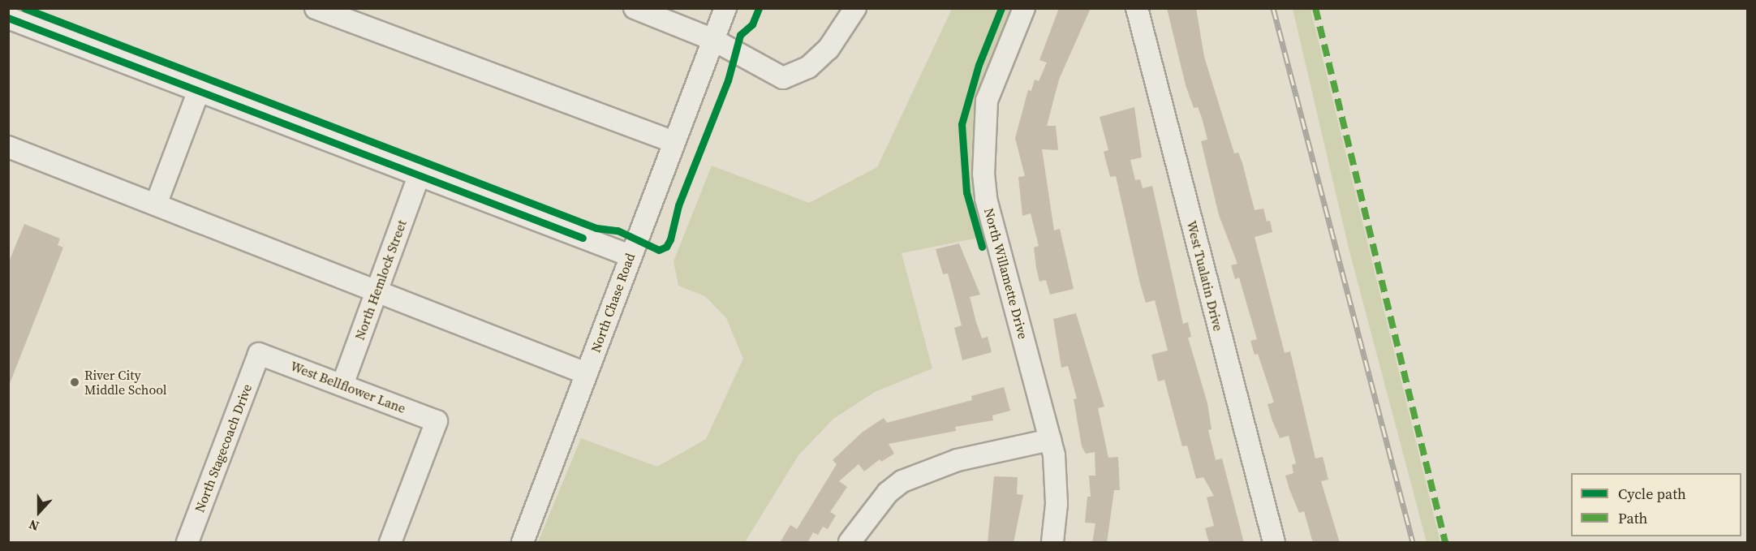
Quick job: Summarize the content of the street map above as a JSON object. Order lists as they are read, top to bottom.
{
  "streets": {
    "street": [
      "North Willamette Drive",
      "West Tualatin Drive",
      "North Hemlock Street",
      "North Chase Road",
      "West Bellflower Lane",
      "North Stagecoach Drive"
    ]
  },
  "crossings": [
    ["North Hemlock Street", "West Bellflower Lane"],
    ["West Bellflower Lane", "North Stagecoach Drive"]
  ],
  "places": ["River City Middle School"],
  "legend": ["Cycle path", "Path"],
  "north": "bottom"
}
